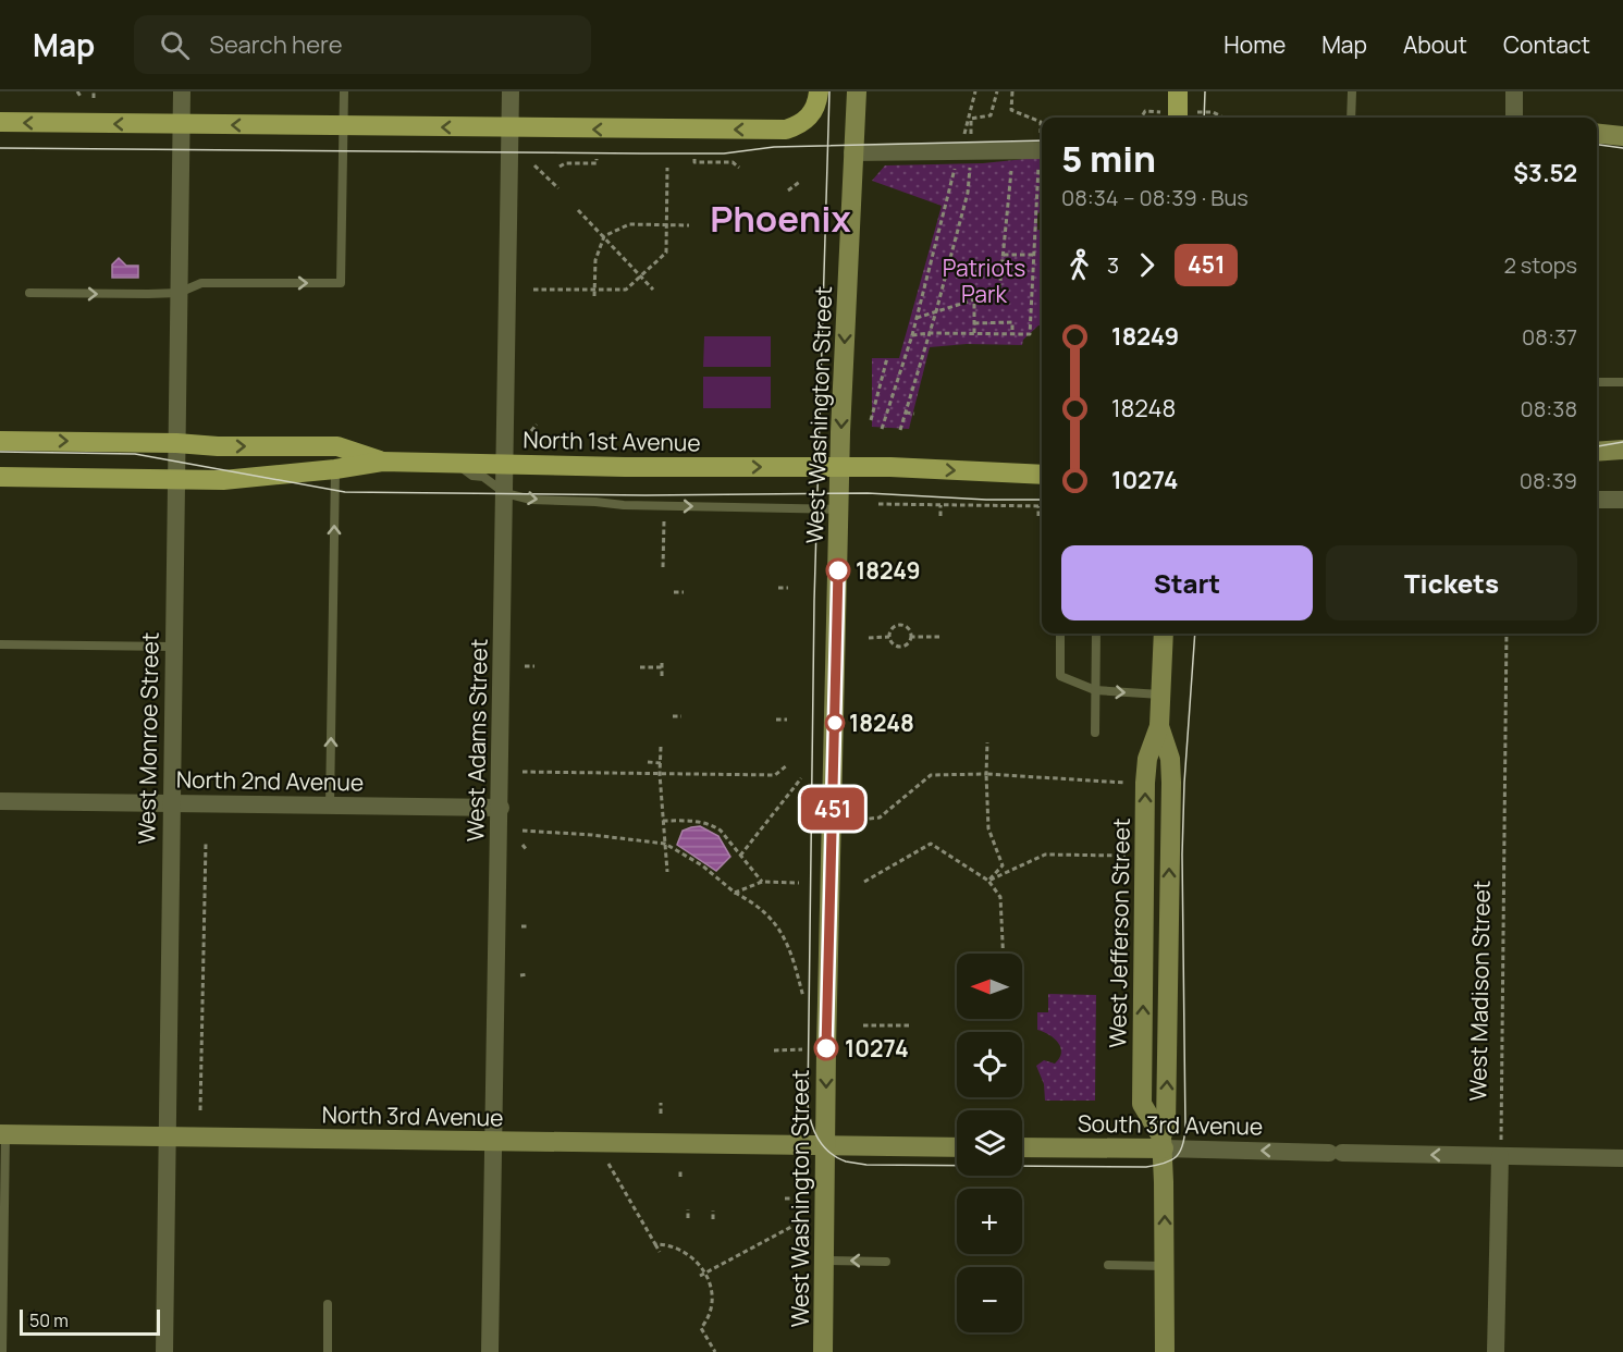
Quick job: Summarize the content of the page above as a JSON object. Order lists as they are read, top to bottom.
{
  "streets": {
    "main road": [
      "West Washington Street",
      "North 1st Avenue",
      "North 3rd Avenue",
      "South 3rd Avenue"
    ],
    "street": ["West Monroe Street", "West Adams Street", "North 2nd Avenue"],
    "path": ["West Madison Street"]
  },
  "crossings": [
    ["West Washington Street", "North 1st Avenue"],
    ["West Washington Street", "North 3rd Avenue"],
    ["North 1st Avenue", "West Monroe Street"],
    ["North 1st Avenue", "West Adams Street"],
    ["West Monroe Street", "North 2nd Avenue"],
    ["West Monroe Street", "North 3rd Avenue"],
    ["West Adams Street", "North 2nd Avenue"],
    ["West Adams Street", "North 3rd Avenue"],
    ["West Madison Street", "South 3rd Avenue"]
  ],
  "one_way": ["West Washington Street", "South 3rd Avenue"],
  "districts": ["Phoenix"],
  "parks": ["Patriots Park"],
  "places": ["18249", "18248", "10274"],
  "lines": ["bus line 451"],
  "scale_bar": "50 m",
  "north": "left",
  "page": {
    "header": "Map",
    "search": "Search here",
    "nav": [
      "Home",
      "Map",
      "About",
      "Contact"
    ],
    "on_map": "451",
    "heading": ["5 min", "08:34 – 08:39 · Bus", "$3.52"],
    "legs": ["3", "451", "2 stops"],
    "list": [
      {
        "name": "18249",
        "value": "08:37"
      },
      {
        "name": "18248",
        "value": "08:38"
      },
      {
        "name": "10274",
        "value": "08:39"
      }
    ],
    "buttons": ["Start", "Tickets"],
    "map_buttons": ["+", "−"],
    "scale": "50 m"
  }
}
